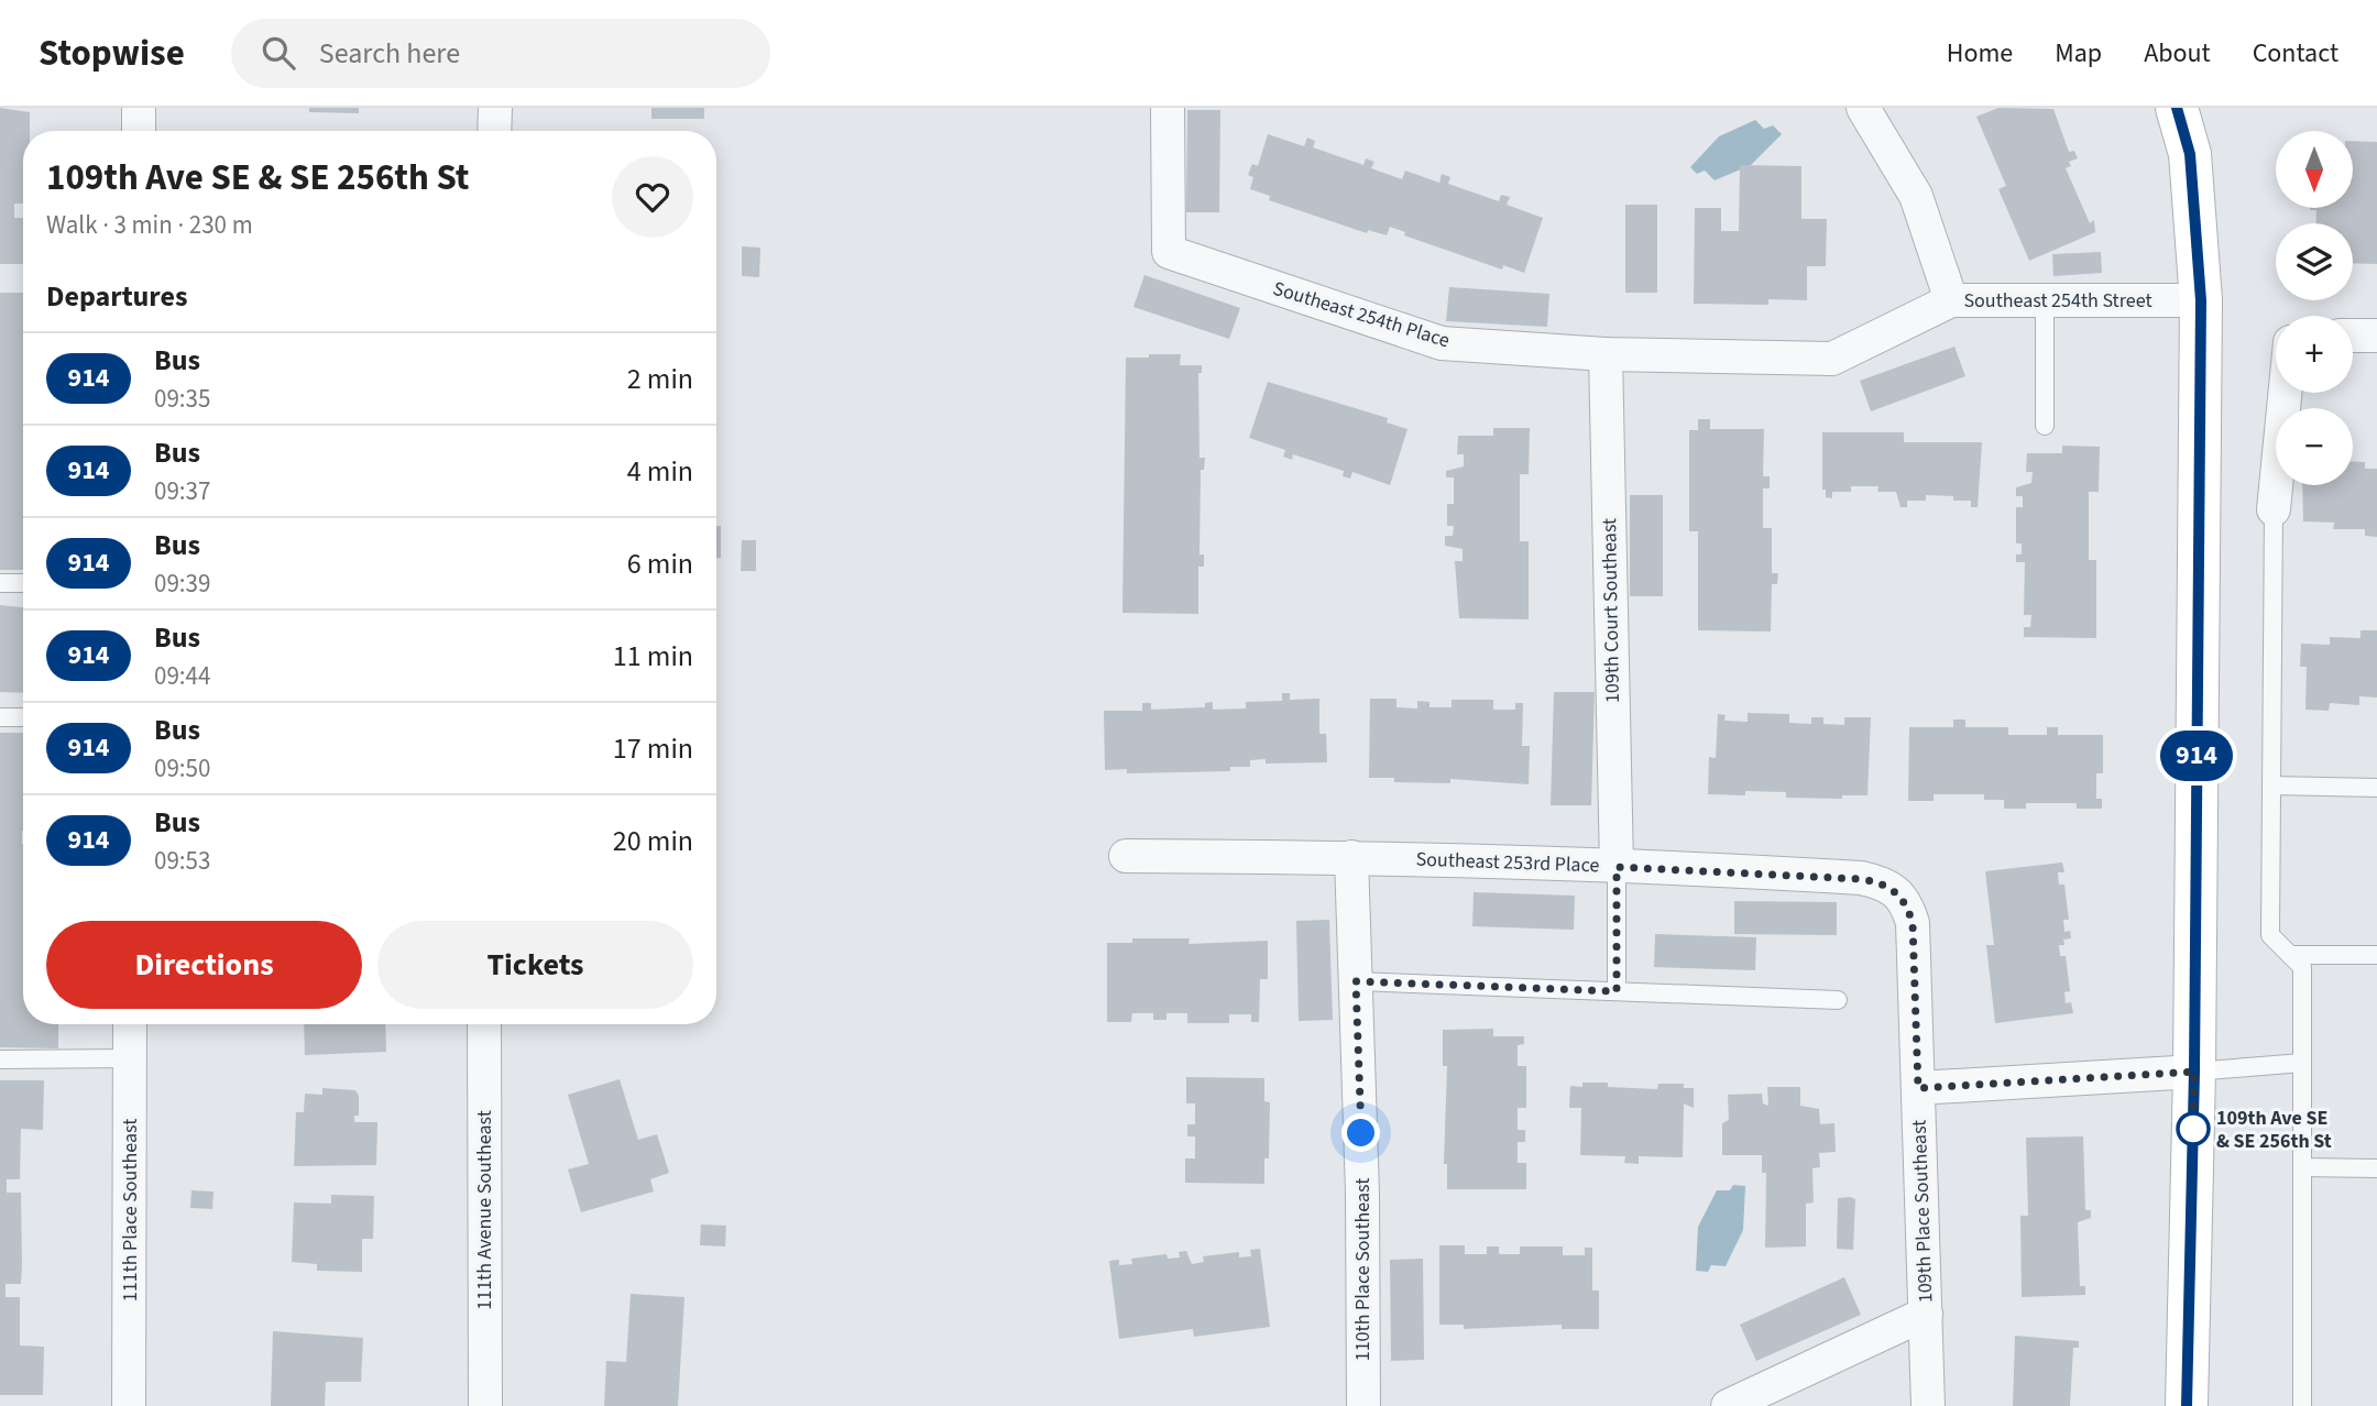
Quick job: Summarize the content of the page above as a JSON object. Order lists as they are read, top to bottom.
{
  "streets": {
    "street": [
      "Southeast 254th Street",
      "Southeast 254th Place",
      "109th Court Southeast",
      "Southeast 253rd Place",
      "111th Place Southeast",
      "111th Avenue Southeast",
      "109th Place Southeast",
      "110th Place Southeast"
    ]
  },
  "crossings": [
    ["Southeast 254th Street", "Southeast 254th Place"],
    ["Southeast 254th Street", "109th Court Southeast"],
    ["Southeast 254th Place", "109th Court Southeast"],
    ["109th Court Southeast", "Southeast 253rd Place"],
    ["Southeast 253rd Place", "109th Place Southeast"],
    ["Southeast 253rd Place", "110th Place Southeast"]
  ],
  "places": ["109th Ave SE & SE 256th St"],
  "lines": ["bus line 914"],
  "north": "bottom",
  "page": {
    "header": "Stopwise",
    "search": "Search here",
    "nav": [
      "Home",
      "Map",
      "About",
      "Contact"
    ],
    "on_map": "914",
    "map_buttons": ["+", "−"],
    "heading": [
      ["109th Ave SE & SE 256th St", "Walk · 3 min · 230 m"],
      "Departures"
    ],
    "list": [
      {
        "mark": "914",
        "name": "Bus",
        "note": "09:35",
        "value": "2 min"
      },
      {
        "mark": "914",
        "name": "Bus",
        "note": "09:37",
        "value": "4 min"
      },
      {
        "mark": "914",
        "name": "Bus",
        "note": "09:39",
        "value": "6 min"
      },
      {
        "mark": "914",
        "name": "Bus",
        "note": "09:44",
        "value": "11 min"
      },
      {
        "mark": "914",
        "name": "Bus",
        "note": "09:50",
        "value": "17 min"
      },
      {
        "mark": "914",
        "name": "Bus",
        "note": "09:53",
        "value": "20 min"
      }
    ],
    "buttons": ["Directions", "Tickets"]
  }
}
